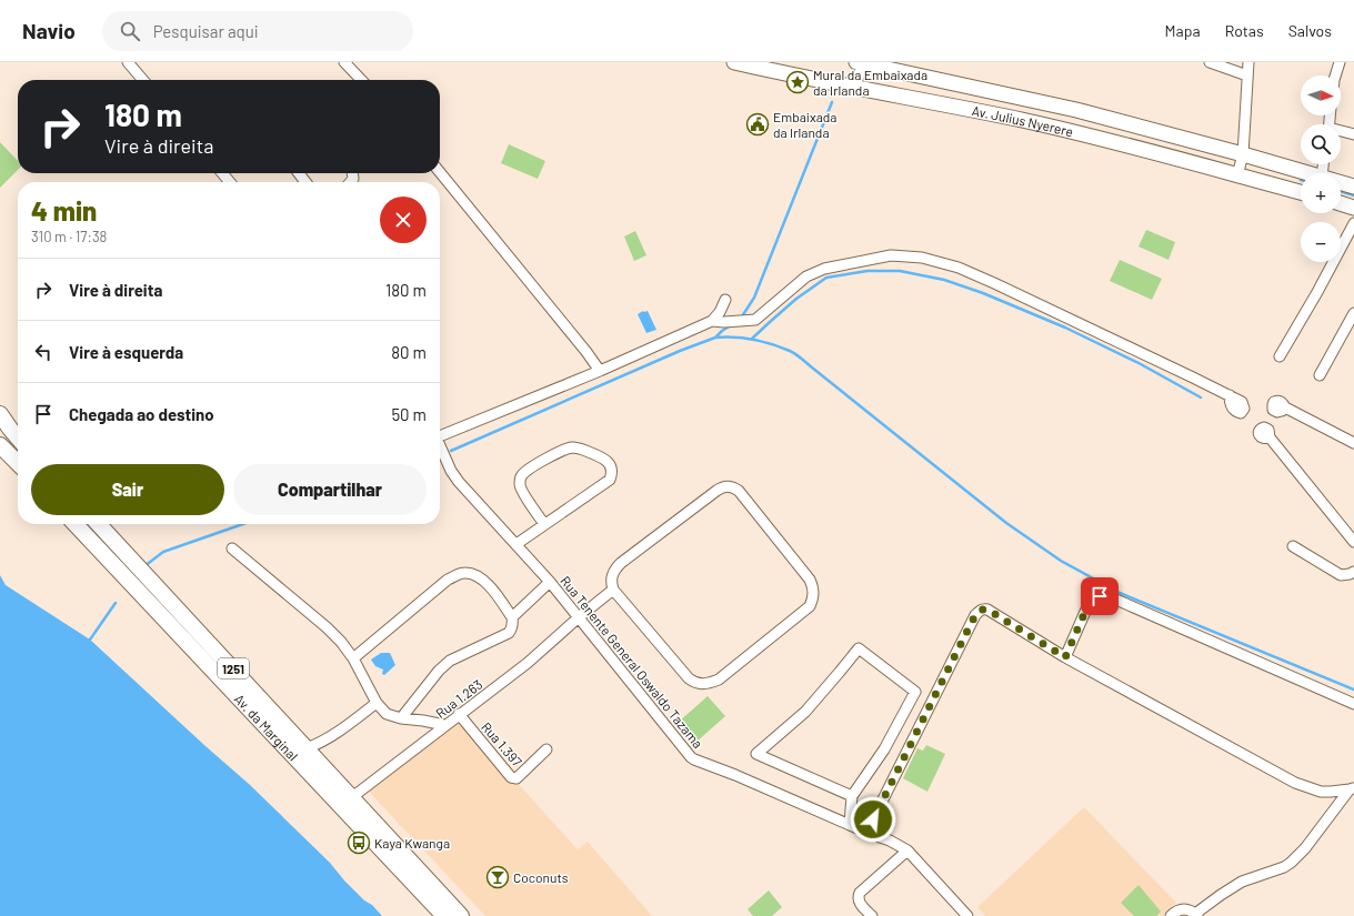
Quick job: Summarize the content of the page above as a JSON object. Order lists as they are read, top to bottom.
{
  "streets": {
    "main road": ["Av. Julius Nyerere", "1251", "Av. da Marginal"],
    "street": ["Rua Tenente General Oswaldo Tazama", "Rua 1.263", "Rua 1.397"]
  },
  "crossings": [
    ["Rua Tenente General Oswaldo Tazama", "Rua 1.263"],
    ["Rua 1.263", "Av. da Marginal"],
    ["Rua 1.263", "Rua 1.397"]
  ],
  "places": {
    "place": ["Mural da Embaixada da Irlanda"],
    "public building": ["Embaixada da Irlanda"],
    "bus stop": ["Kaya Kwanga"],
    "bar": ["Coconuts"]
  },
  "north": "right",
  "page": {
    "header": "Navio",
    "search": "Pesquisar aqui",
    "nav": ["Mapa", "Rotas", "Salvos"],
    "map_buttons": ["+", "−"],
    "turn": ["180 m", "Vire à direita"],
    "heading": ["4 min", "310 m · 17:38"],
    "list": [
      {
        "name": "Vire à direita",
        "value": "180 m"
      },
      {
        "name": "Vire à esquerda",
        "value": "80 m"
      },
      {
        "name": "Chegada ao destino",
        "value": "50 m"
      }
    ],
    "buttons": ["Sair", "Compartilhar"]
  }
}
